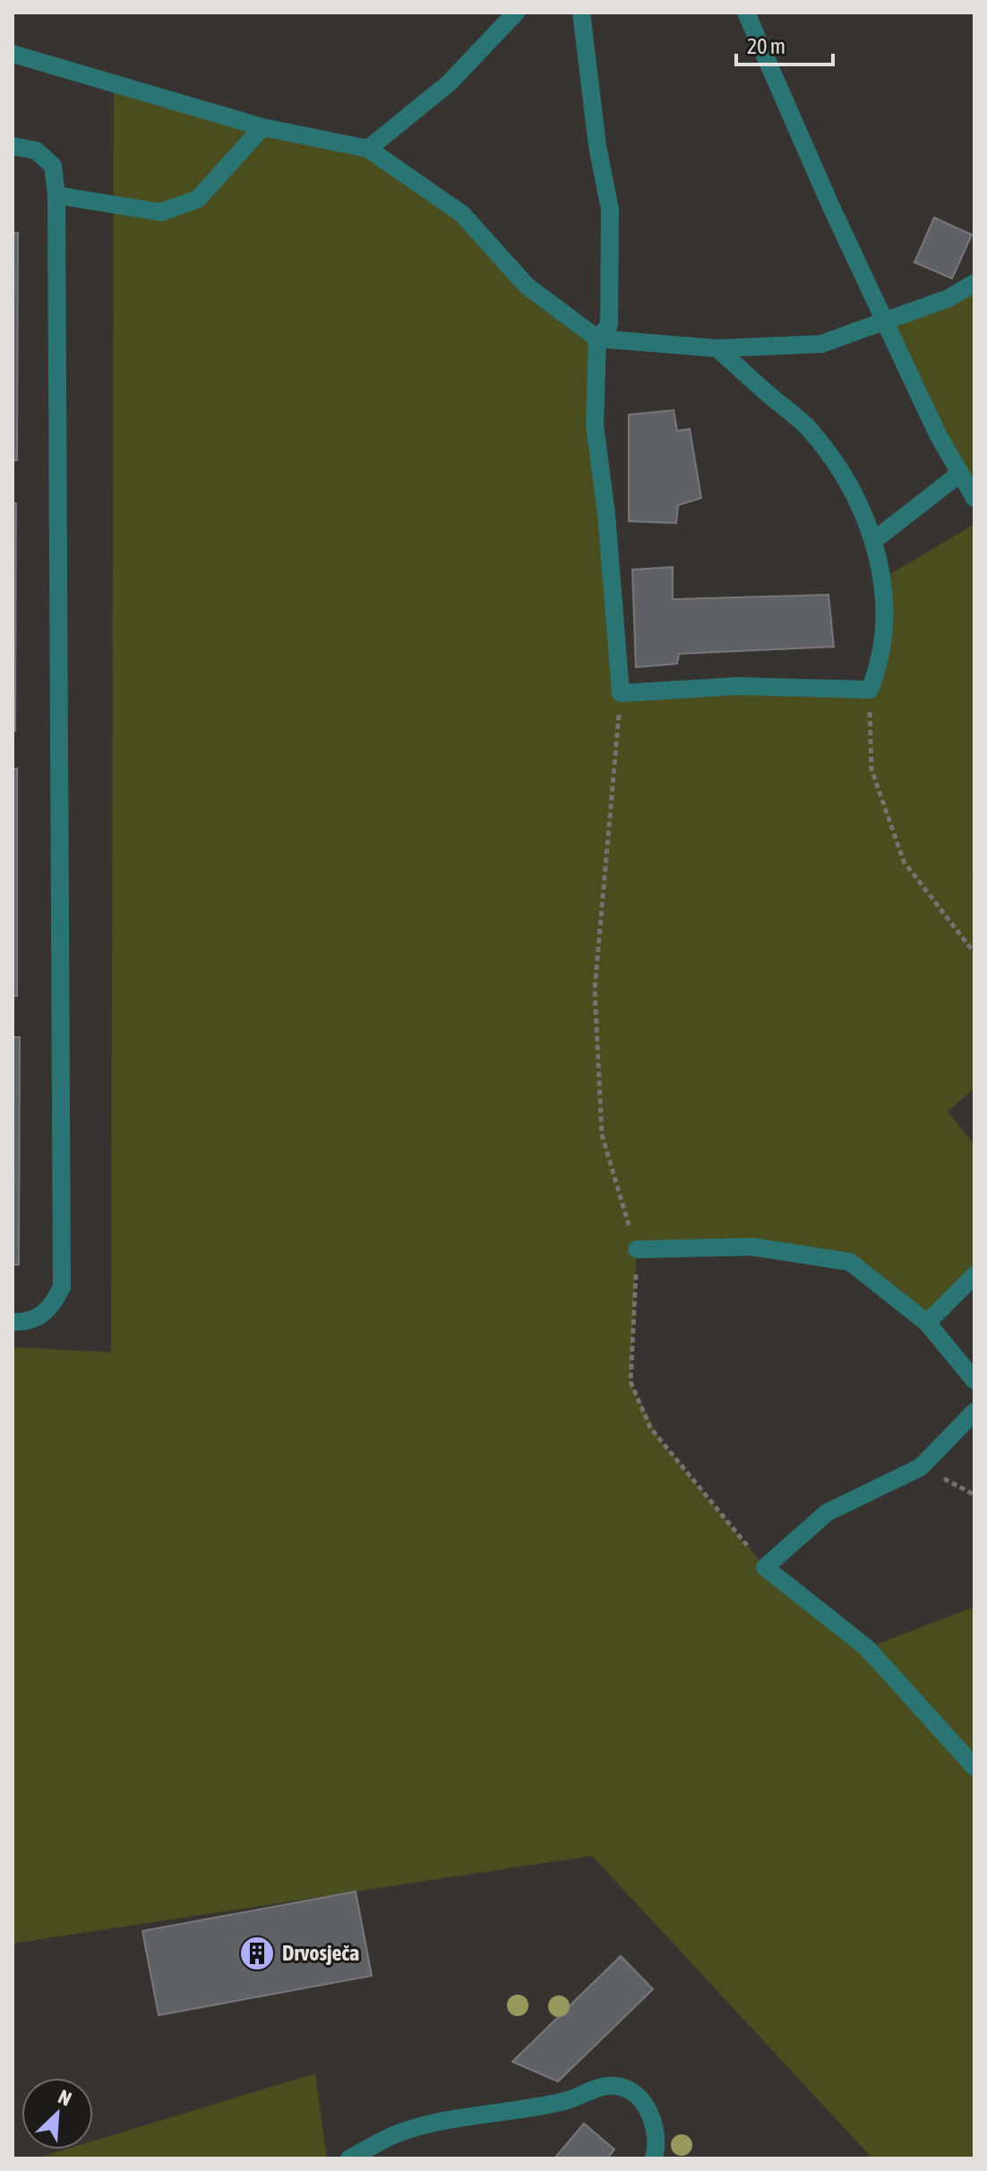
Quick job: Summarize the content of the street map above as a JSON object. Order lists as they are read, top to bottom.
{
  "places": {
    "building": ["Drvosječa"]
  },
  "scale_bar": "20 m",
  "north": "top right"
}
